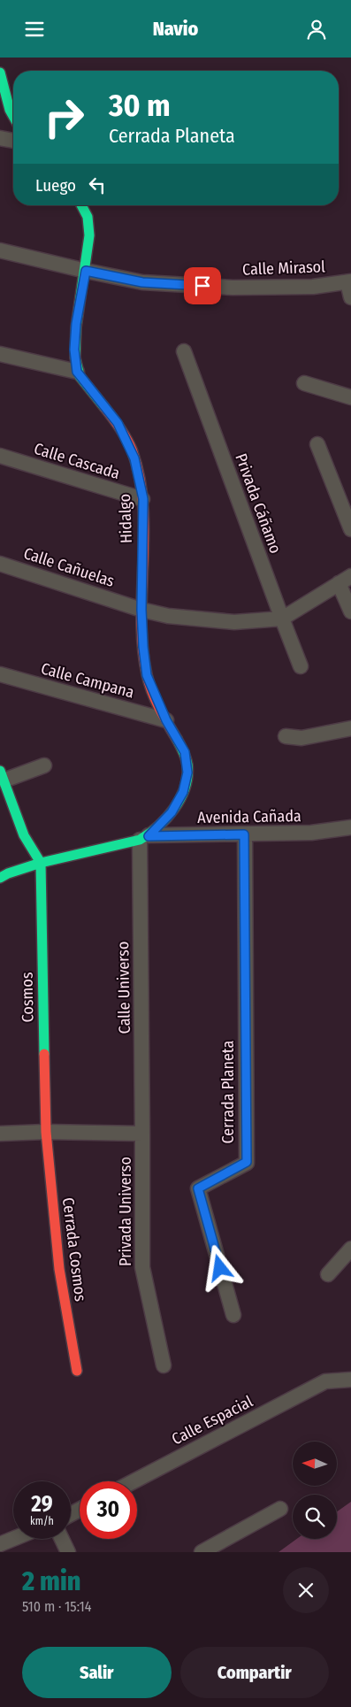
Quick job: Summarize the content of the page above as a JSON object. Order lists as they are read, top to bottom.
{
  "streets": {
    "street": [
      "Calle Mirasol",
      "Calle Cascada",
      "Privada Cáñamo",
      "Hidalgo",
      "Calle Cañuelas",
      "Calle Campana",
      "Avenida Cañada",
      "Calle Universo",
      "Cosmos",
      "Cerrada Planeta",
      "Privada Universo",
      "Cerrada Cosmos",
      "Calle Espacial"
    ]
  },
  "crossings": [
    ["Calle Cascada", "Hidalgo"],
    ["Privada Cáñamo", "Calle Cañuelas"],
    ["Hidalgo", "Calle Cañuelas"],
    ["Hidalgo", "Calle Campana"],
    ["Hidalgo", "Avenida Cañada"],
    ["Hidalgo", "Calle Universo"],
    ["Avenida Cañada", "Calle Universo"],
    ["Avenida Cañada", "Cerrada Planeta"],
    ["Calle Universo", "Privada Universo"],
    ["Cosmos", "Cerrada Cosmos"]
  ],
  "north": "left",
  "page": {
    "header": "Navio",
    "turn": ["30 m", "Cerrada Planeta"],
    "then": "Luego",
    "speed": "29 km/h",
    "limit": "30",
    "heading": ["2 min", "510 m · 15:14"],
    "buttons": ["Salir", "Compartir"]
  }
}
